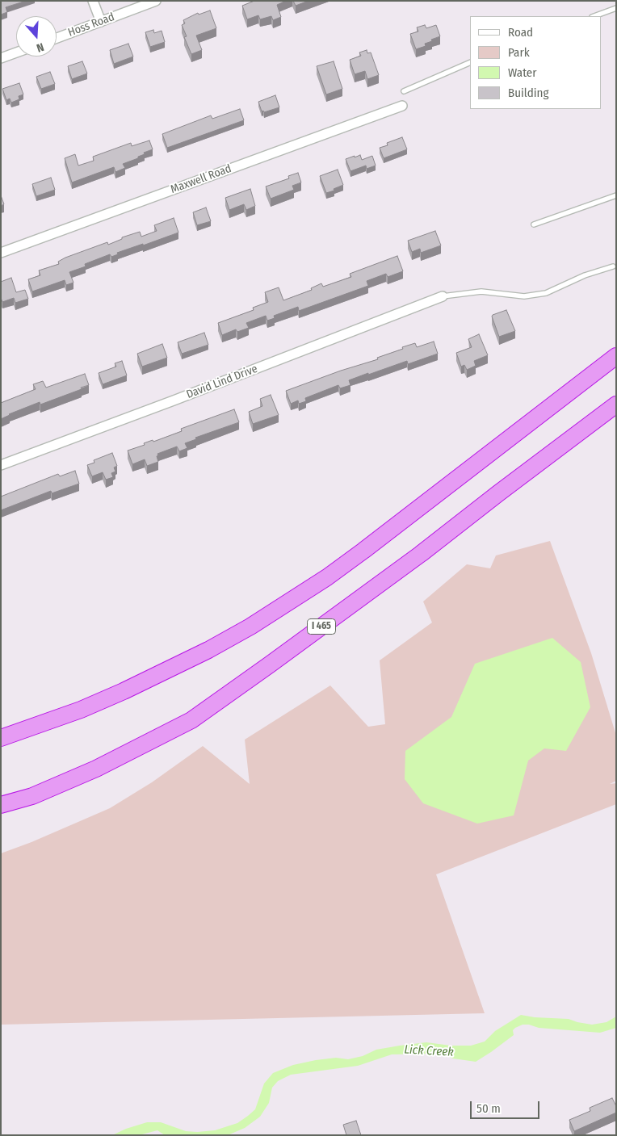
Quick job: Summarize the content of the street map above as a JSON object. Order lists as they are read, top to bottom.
{
  "streets": {
    "highway": ["I 465"],
    "street": ["Hoss Road", "Maxwell Road", "David Lind Drive"]
  },
  "water": ["Lick Creek"],
  "legend": [
    "Road",
    "Park",
    "Water",
    "Building"
  ],
  "scale_bar": "50 m",
  "north": "bottom"
}
